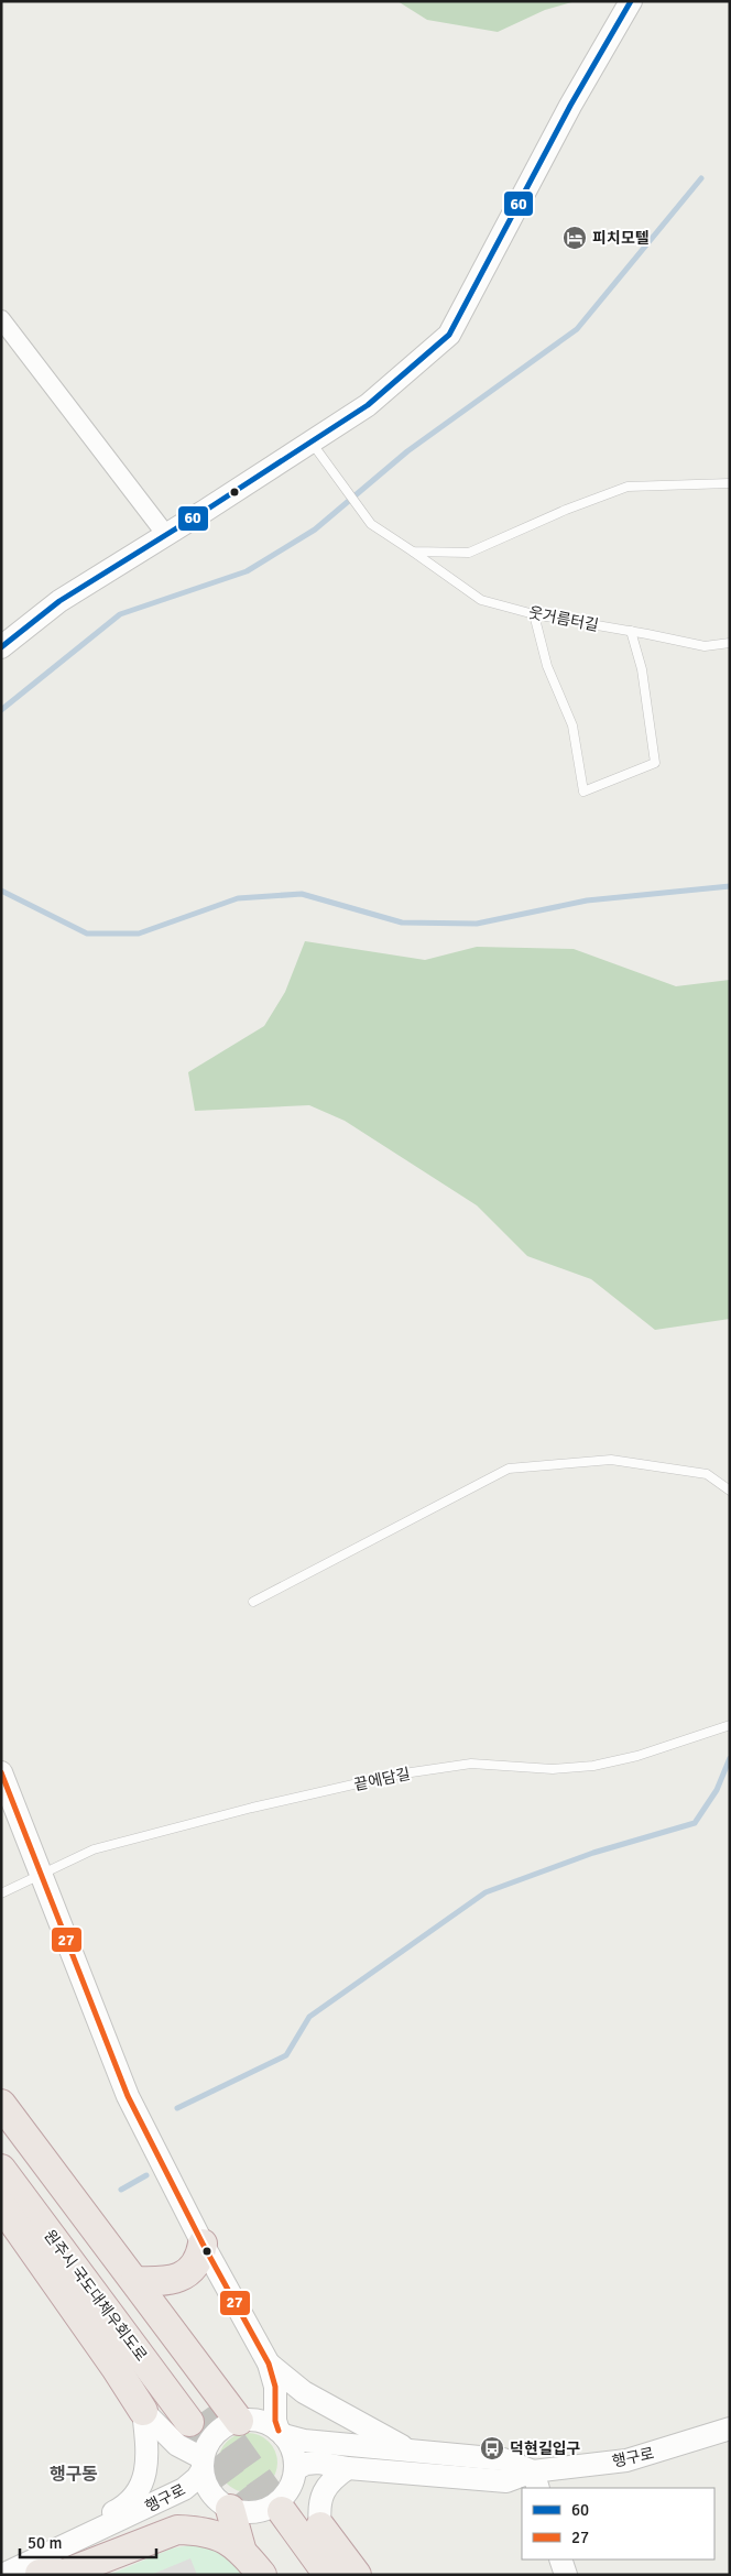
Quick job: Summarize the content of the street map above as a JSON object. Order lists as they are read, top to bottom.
{
  "streets": {
    "highway": ["원주시 국도대체우회도로"],
    "street": ["행구로"],
    "lane": ["웃거름터길", "끝에담길"]
  },
  "districts": ["행구동"],
  "places": {
    "hotel": ["피치모텔"],
    "bus stop": ["덕현길입구"]
  },
  "lines": ["transit line 60", "transit line 27"],
  "legend": ["60", "27"],
  "scale_bar": "50 m"
}
